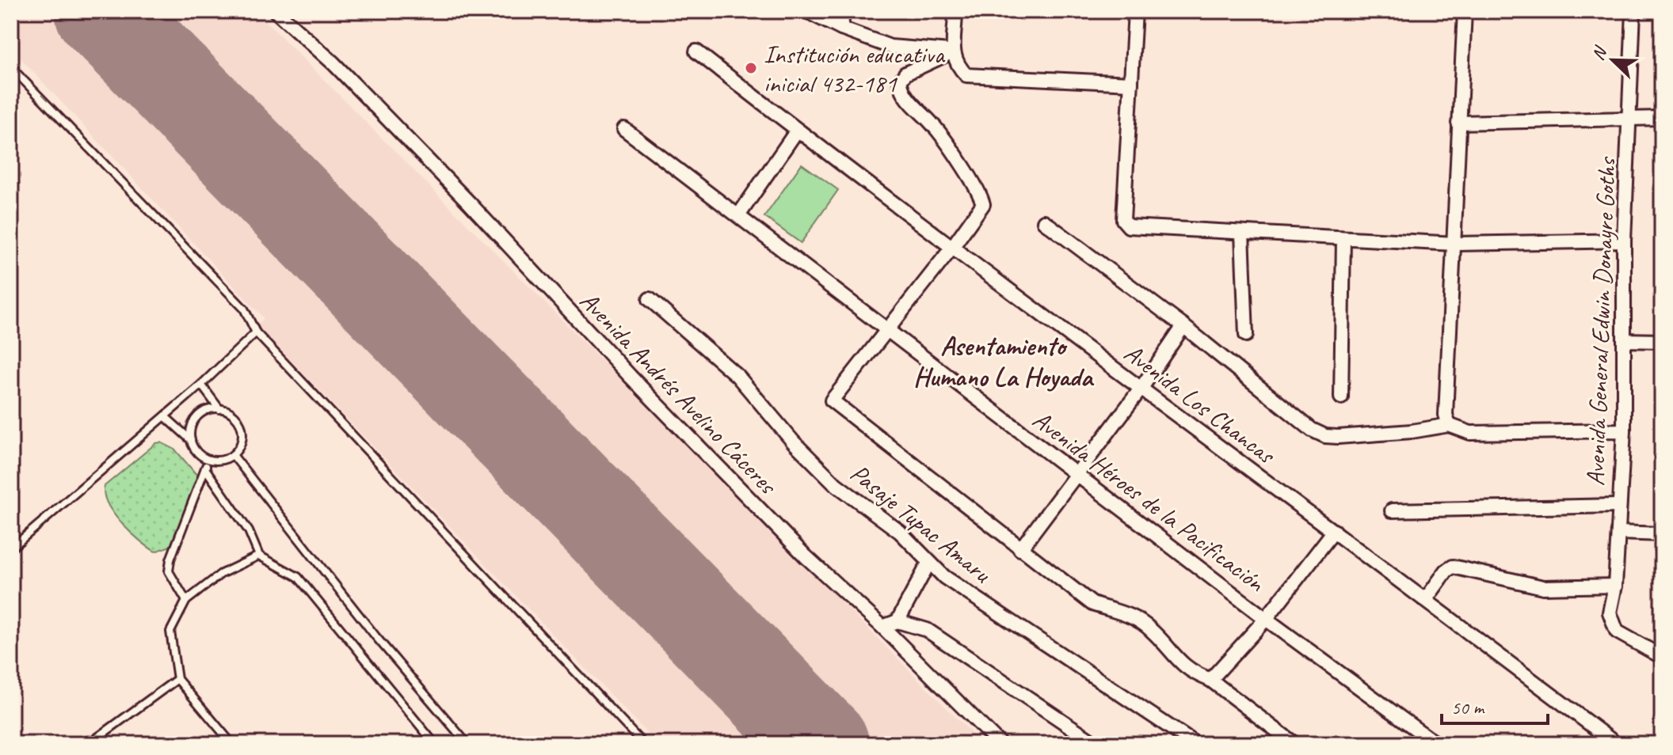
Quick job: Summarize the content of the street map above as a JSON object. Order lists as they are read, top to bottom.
{
  "streets": {
    "street": [
      "Avenida General Edwin Donayre Goths",
      "Avenida Andrés Avelino Cáceres",
      "Avenida Los Chancas",
      "Avenida Héroes de la Pacificación",
      "Pasaje Tupac Amaru"
    ]
  },
  "districts": ["Asentamiento Humano La Hoyada"],
  "places": ["Institución educativa inicial 432-181"],
  "scale_bar": "50 m",
  "north": "top left"
}
